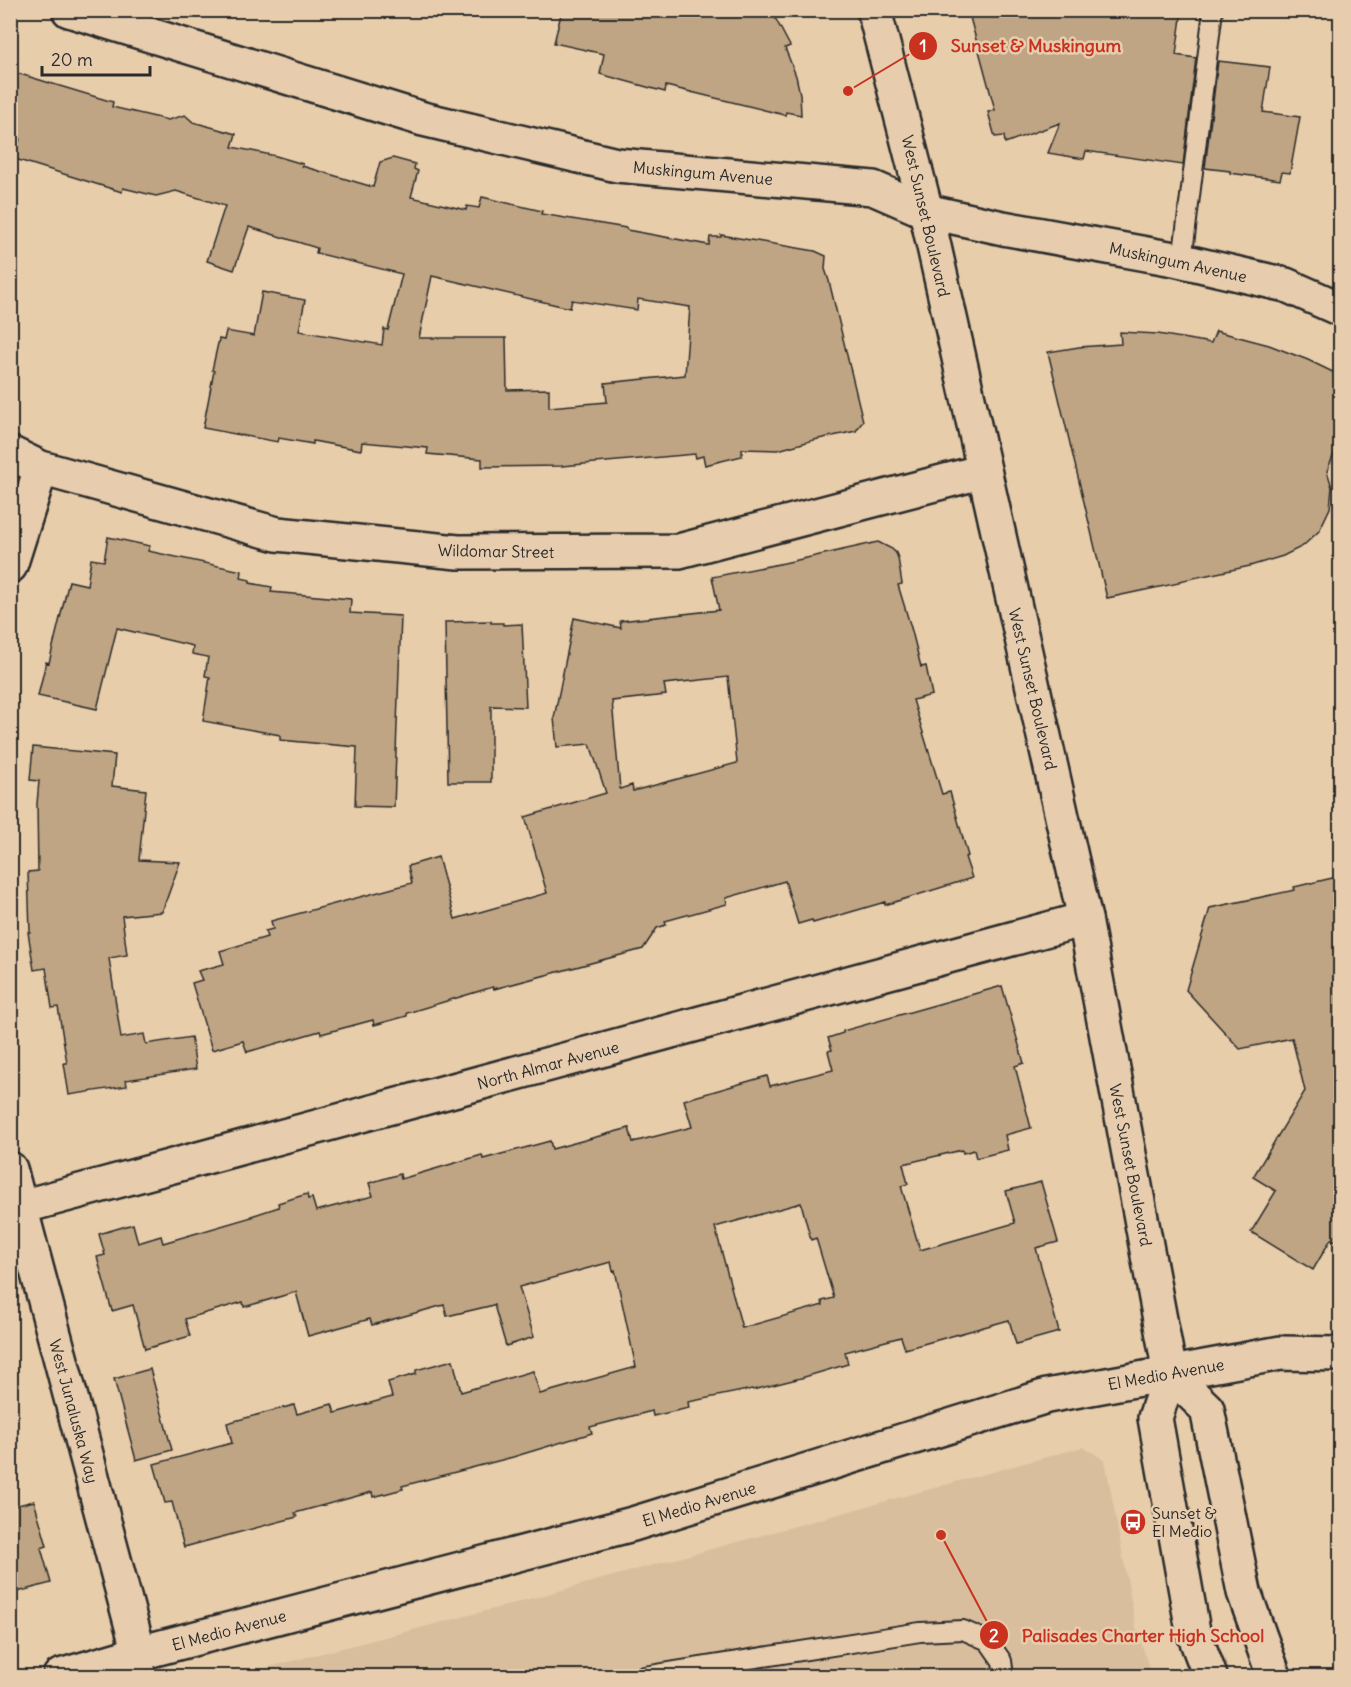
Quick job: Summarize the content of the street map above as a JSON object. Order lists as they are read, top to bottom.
{
  "streets": {
    "street": [
      "Muskingum Avenue",
      "West Sunset Boulevard",
      "Wildomar Street",
      "North Almar Avenue",
      "El Medio Avenue",
      "West Junaluska Way"
    ]
  },
  "crossings": [
    ["Muskingum Avenue", "West Sunset Boulevard"],
    ["West Sunset Boulevard", "Wildomar Street"],
    ["West Sunset Boulevard", "North Almar Avenue"],
    ["West Sunset Boulevard", "El Medio Avenue"],
    ["North Almar Avenue", "West Junaluska Way"],
    ["El Medio Avenue", "West Junaluska Way"]
  ],
  "places": {
    "other": ["Sunset & Muskingum", "Palisades Charter High School"],
    "bus stop": ["Sunset & El Medio"]
  },
  "scale_bar": "20 m"
}
